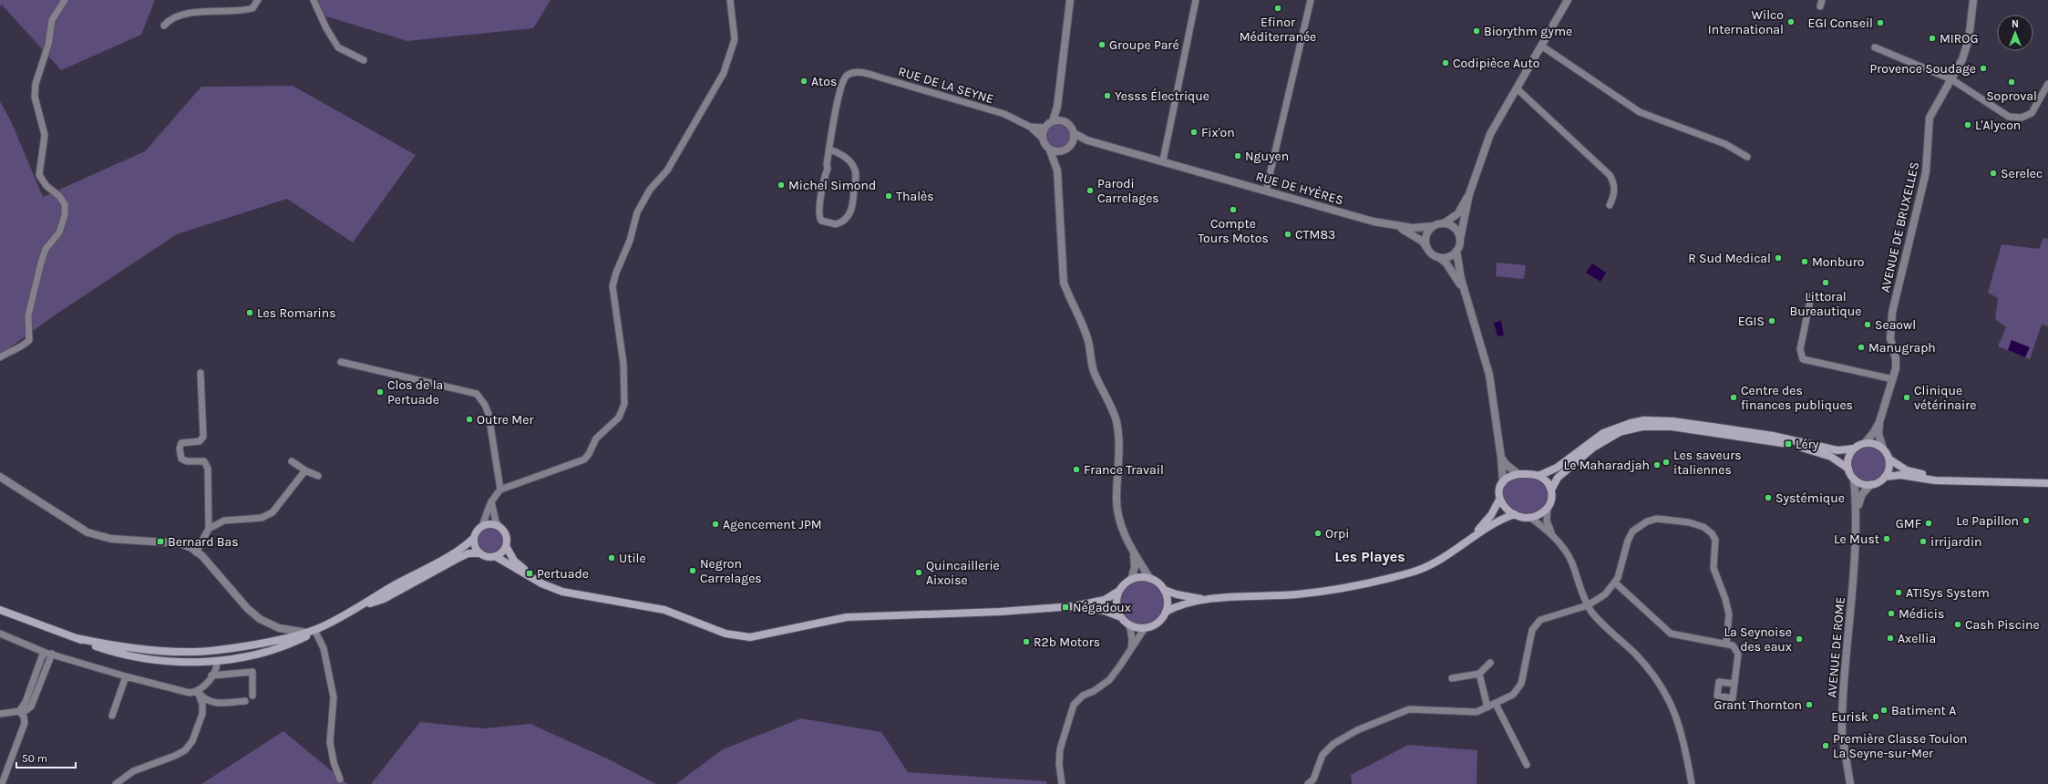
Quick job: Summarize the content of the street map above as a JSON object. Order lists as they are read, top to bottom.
{
  "streets": {
    "street": [
      "RUE DE LA SEYNE",
      "RUE DE HYÈRES",
      "AVENUE DE BRUXELLES",
      "AVENUE DE ROME"
    ]
  },
  "districts": ["Les Playes"],
  "places": {
    "other": [
      "Efinor Méditerranée",
      "Wilco International",
      "EGI Conseil",
      "Biorythm gyme",
      "MIROG",
      "Groupe Paré",
      "Codipièce Auto",
      "Provence Soudage",
      "Atos",
      "Soproval",
      "Yesss Électrique",
      "L'Alycon",
      "Fix'on",
      "Nguyen",
      "Serelec",
      "Michel Simond",
      "Parodi Carrelages",
      "Thalès",
      "Compte Tours Motos",
      "CTM83",
      "R Sud Medical",
      "Monburo",
      "Littoral Bureautique",
      "Les Romarins",
      "EGIS",
      "Seaowl",
      "Manugraph",
      "Clos de la Pertuade",
      "Centre des finances publiques",
      "Clinique vétérinaire",
      "Outre Mer",
      "Les saveurs italiennes",
      "Le Maharadjah",
      "France Travail",
      "Systémique",
      "Le Papillon",
      "GMF",
      "Agencement JPM",
      "Orpi",
      "Le Must",
      "irrijardin",
      "Utile",
      "Negron Carrelages",
      "Quincaillerie Aixoise",
      "ATISys System",
      "Médicis",
      "Cash Piscine",
      "Axellia",
      "La Seynoise des eaux",
      "R2b Motors",
      "Grant Thornton",
      "Batiment A",
      "Eurisk",
      "Première Classe Toulon La Seyne-sur-Mer"
    ],
    "transit": [
      "Léry",
      "Bernard Bas",
      "Pertuade",
      "Négadoux"
    ]
  },
  "scale_bar": "50 m",
  "north": "top"
}
